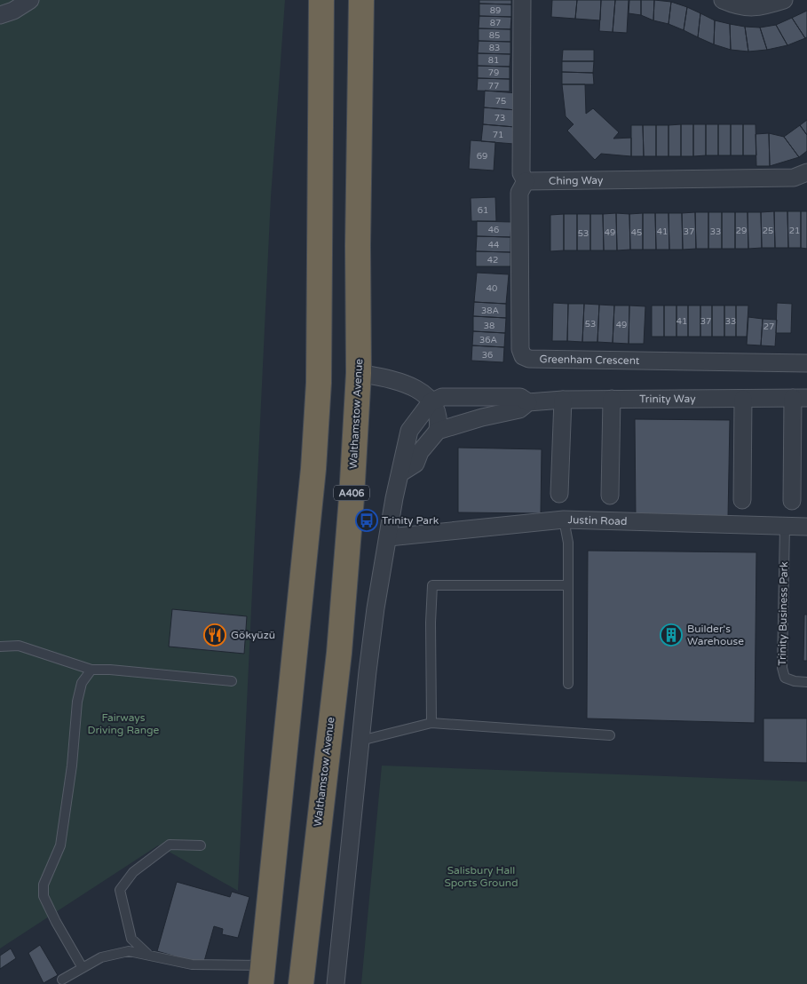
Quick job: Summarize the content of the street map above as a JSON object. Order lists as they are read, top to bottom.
{
  "streets": {
    "highway": ["Walthamstow Avenue", "A406"],
    "street": [
      "Ching Way",
      "Greenham Crescent",
      "Trinity Way",
      "Justin Road"
    ],
    "lane": ["Trinity Business Park"]
  },
  "crossings": [
    ["Ching Way", "Greenham Crescent"],
    ["Justin Road", "Trinity Business Park"]
  ],
  "parks": ["Fairways Driving Range", "Salisbury Hall Sports Ground"],
  "places": {
    "bus stop": ["Trinity Park"],
    "restaurant": ["Gökyüzü"],
    "building": ["Builder's Warehouse"]
  },
  "house_numbers": [
    "89",
    "87",
    "85",
    "83",
    "81",
    "79",
    "77",
    "75",
    "73",
    "71",
    "69",
    "61",
    "46",
    "29",
    "25",
    "21",
    "41",
    "37",
    "33",
    "49",
    "45",
    "53",
    "44",
    "42",
    "40",
    "38A",
    "41",
    "37",
    "33",
    "53",
    "49",
    "38",
    "27",
    "36A",
    "36"
  ]
}
